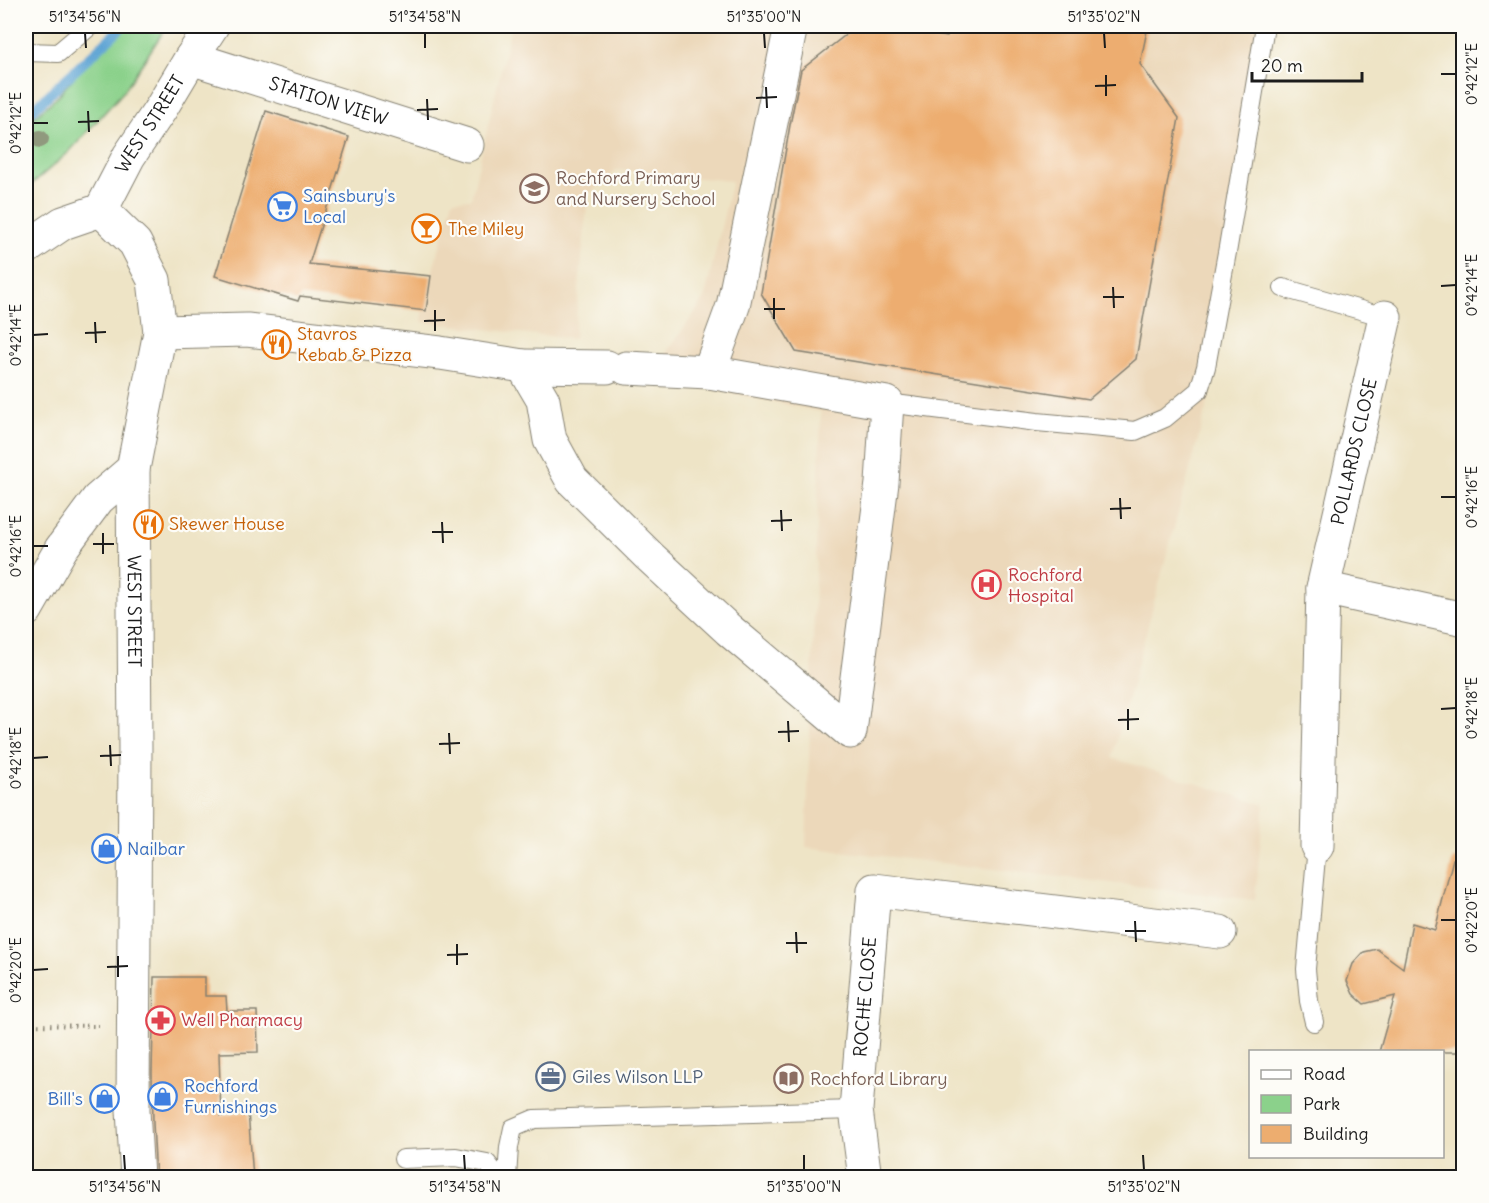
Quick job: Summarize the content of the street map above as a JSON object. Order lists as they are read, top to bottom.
{
  "streets": {
    "street": [
      "STATION VIEW",
      "WEST STREET",
      "POLLARDS CLOSE",
      "ROCHE CLOSE"
    ]
  },
  "crossings": [
    ["STATION VIEW", "WEST STREET"]
  ],
  "places": {
    "school or university": ["Rochford Primary and Nursery School"],
    "supermarket": ["Sainsbury's Local"],
    "bar": ["The Miley"],
    "restaurant": ["Stavros Kebab & Pizza", "Skewer House"],
    "hospital": ["Rochford Hospital"],
    "shop": ["Nailbar", "Rochford Furnishings", "Bill's"],
    "pharmacy": ["Well Pharmacy"],
    "office": ["Giles Wilson LLP"],
    "library": ["Rochford Library"]
  },
  "legend": ["Road", "Park", "Building"],
  "scale_bar": "20 m",
  "coordinates": [
    "51°34'56\"N",
    "51°34'58\"N",
    "51°35'00\"N",
    "51°35'02\"N",
    "0°42'12\"E",
    "0°42'14\"E",
    "0°42'16\"E",
    "0°42'18\"E",
    "0°42'20\"E"
  ]
}
